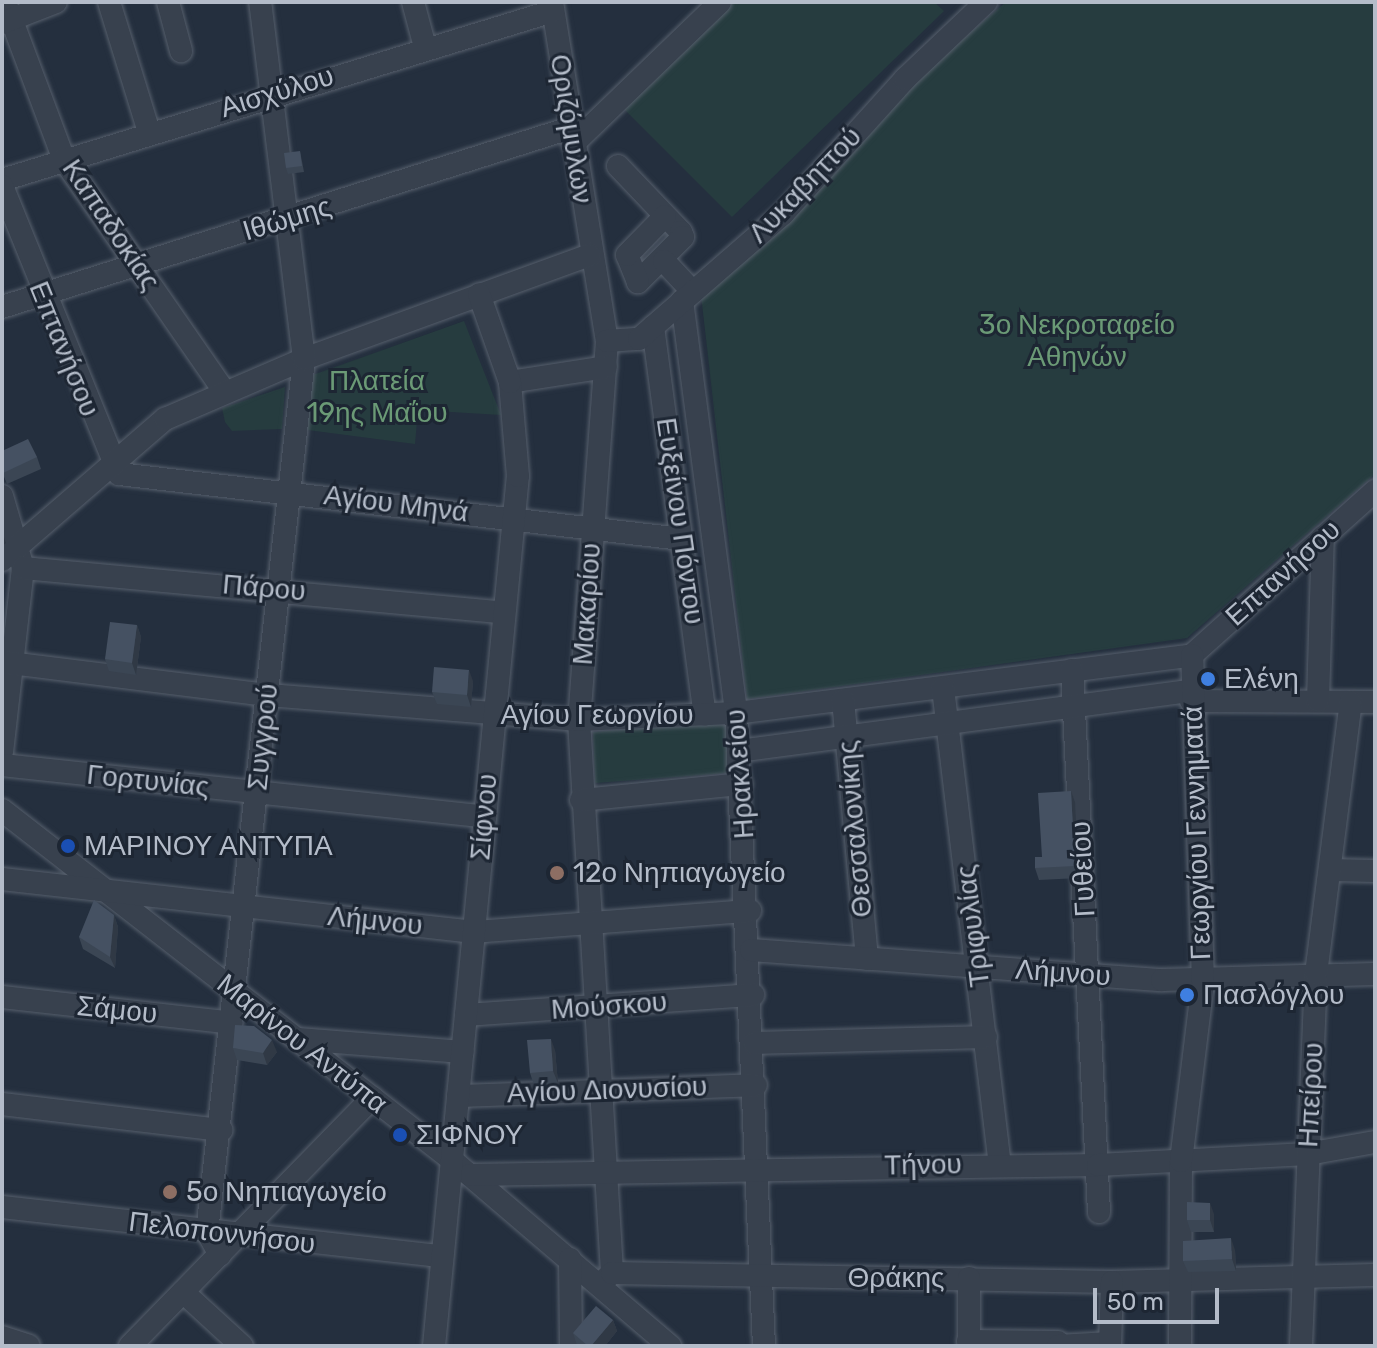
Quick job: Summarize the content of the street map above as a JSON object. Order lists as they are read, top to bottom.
{
  "streets": {
    "street": [
      "Αισχύλου",
      "Οριζόμυλων",
      "Λυκαβηττού",
      "Ιθώμης",
      "Καπαδοκίας",
      "Επτανήσου",
      "Αγίου Μηνά",
      "Ευξείνου Πόντου",
      "Πάρου",
      "Μακαρίου",
      "Αγίου Γεωργίου",
      "Συγγρού",
      "Ηρακλείου",
      "Γορτυνίας",
      "Σίφνου",
      "Θεσσαλονίκης",
      "Γεωργίου Γεννηματά",
      "Γυθείου",
      "Λήμνου",
      "Τριφυλίας",
      "Μούσκου",
      "Σάμου",
      "Μαρίνου Αντύπα",
      "Αγίου Διονυσίου",
      "Ηπείρου",
      "Τήνου",
      "Πελοποννήσου",
      "Θράκης"
    ]
  },
  "crossings": [
    ["Αισχύλου", "Οριζόμυλων"],
    ["Αισχύλου", "Καπαδοκίας"],
    ["Αισχύλου", "Επτανήσου"],
    ["Αισχύλου", "Συγγρού"],
    ["Οριζόμυλων", "Ιθώμης"],
    ["Οριζόμυλων", "Μακαρίου"],
    ["Λυκαβηττού", "Ευξείνου Πόντου"],
    ["Λυκαβηττού", "Μακαρίου"],
    ["Λυκαβηττού", "Ηρακλείου"],
    ["Ιθώμης", "Καπαδοκίας"],
    ["Ιθώμης", "Επτανήσου"],
    ["Ιθώμης", "Συγγρού"],
    ["Επτανήσου", "Αγίου Μηνά"],
    ["Επτανήσου", "Αγίου Γεωργίου"],
    ["Επτανήσου", "Γεωργίου Γεννηματά"],
    ["Αγίου Μηνά", "Ευξείνου Πόντου"],
    ["Αγίου Μηνά", "Μακαρίου"],
    ["Αγίου Μηνά", "Συγγρού"],
    ["Αγίου Μηνά", "Σίφνου"],
    ["Ευξείνου Πόντου", "Αγίου Γεωργίου"],
    ["Πάρου", "Συγγρού"],
    ["Πάρου", "Σίφνου"],
    ["Μακαρίου", "Αγίου Γεωργίου"],
    ["Μακαρίου", "Λήμνου"],
    ["Μακαρίου", "Μούσκου"],
    ["Μακαρίου", "Μαρίνου Αντύπα"],
    ["Μακαρίου", "Αγίου Διονυσίου"],
    ["Μακαρίου", "Τήνου"],
    ["Μακαρίου", "Θράκης"],
    ["Αγίου Γεωργίου", "Συγγρού"],
    ["Αγίου Γεωργίου", "Ηρακλείου"],
    ["Αγίου Γεωργίου", "Σίφνου"],
    ["Αγίου Γεωργίου", "Θεσσαλονίκης"],
    ["Αγίου Γεωργίου", "Γεωργίου Γεννηματά"],
    ["Αγίου Γεωργίου", "Γυθείου"],
    ["Αγίου Γεωργίου", "Τριφυλίας"],
    ["Συγγρού", "Γορτυνίας"],
    ["Συγγρού", "Λήμνου"],
    ["Συγγρού", "Σάμου"],
    ["Συγγρού", "Μαρίνου Αντύπα"],
    ["Συγγρού", "Πελοποννήσου"],
    ["Ηρακλείου", "Λήμνου"],
    ["Ηρακλείου", "Μούσκου"],
    ["Ηρακλείου", "Αγίου Διονυσίου"],
    ["Ηρακλείου", "Τήνου"],
    ["Ηρακλείου", "Θράκης"],
    ["Γορτυνίας", "Σίφνου"],
    ["Σίφνου", "Λήμνου"],
    ["Σίφνου", "Μούσκου"],
    ["Σίφνου", "Μαρίνου Αντύπα"],
    ["Σίφνου", "Αγίου Διονυσίου"],
    ["Σίφνου", "Πελοποννήσου"],
    ["Θεσσαλονίκης", "Λήμνου"],
    ["Γεωργίου Γεννηματά", "Λήμνου"],
    ["Γεωργίου Γεννηματά", "Τήνου"],
    ["Γεωργίου Γεννηματά", "Θράκης"],
    ["Γυθείου", "Λήμνου"],
    ["Γυθείου", "Τήνου"],
    ["Λήμνου", "Τριφυλίας"],
    ["Λήμνου", "Μαρίνου Αντύπα"],
    ["Λήμνου", "Ηπείρου"],
    ["Τριφυλίας", "Τήνου"],
    ["Μαρίνου Αντύπα", "Τήνου"],
    ["Μαρίνου Αντύπα", "Θράκης"],
    ["Ηπείρου", "Τήνου"],
    ["Ηπείρου", "Θράκης"]
  ],
  "parks": ["3ο Νεκροταφείο Αθηνών", "Πλατεία 19ης Μαΐου"],
  "places": [
    "Ελένη",
    "ΜΑΡΙΝΟΥ ΑΝΤΥΠΑ",
    "12ο Νηπιαγωγείο",
    "Πασλόγλου",
    "ΣΙΦΝΟΥ",
    "5ο Νηπιαγωγείο"
  ],
  "scale_bar": "50 m"
}
